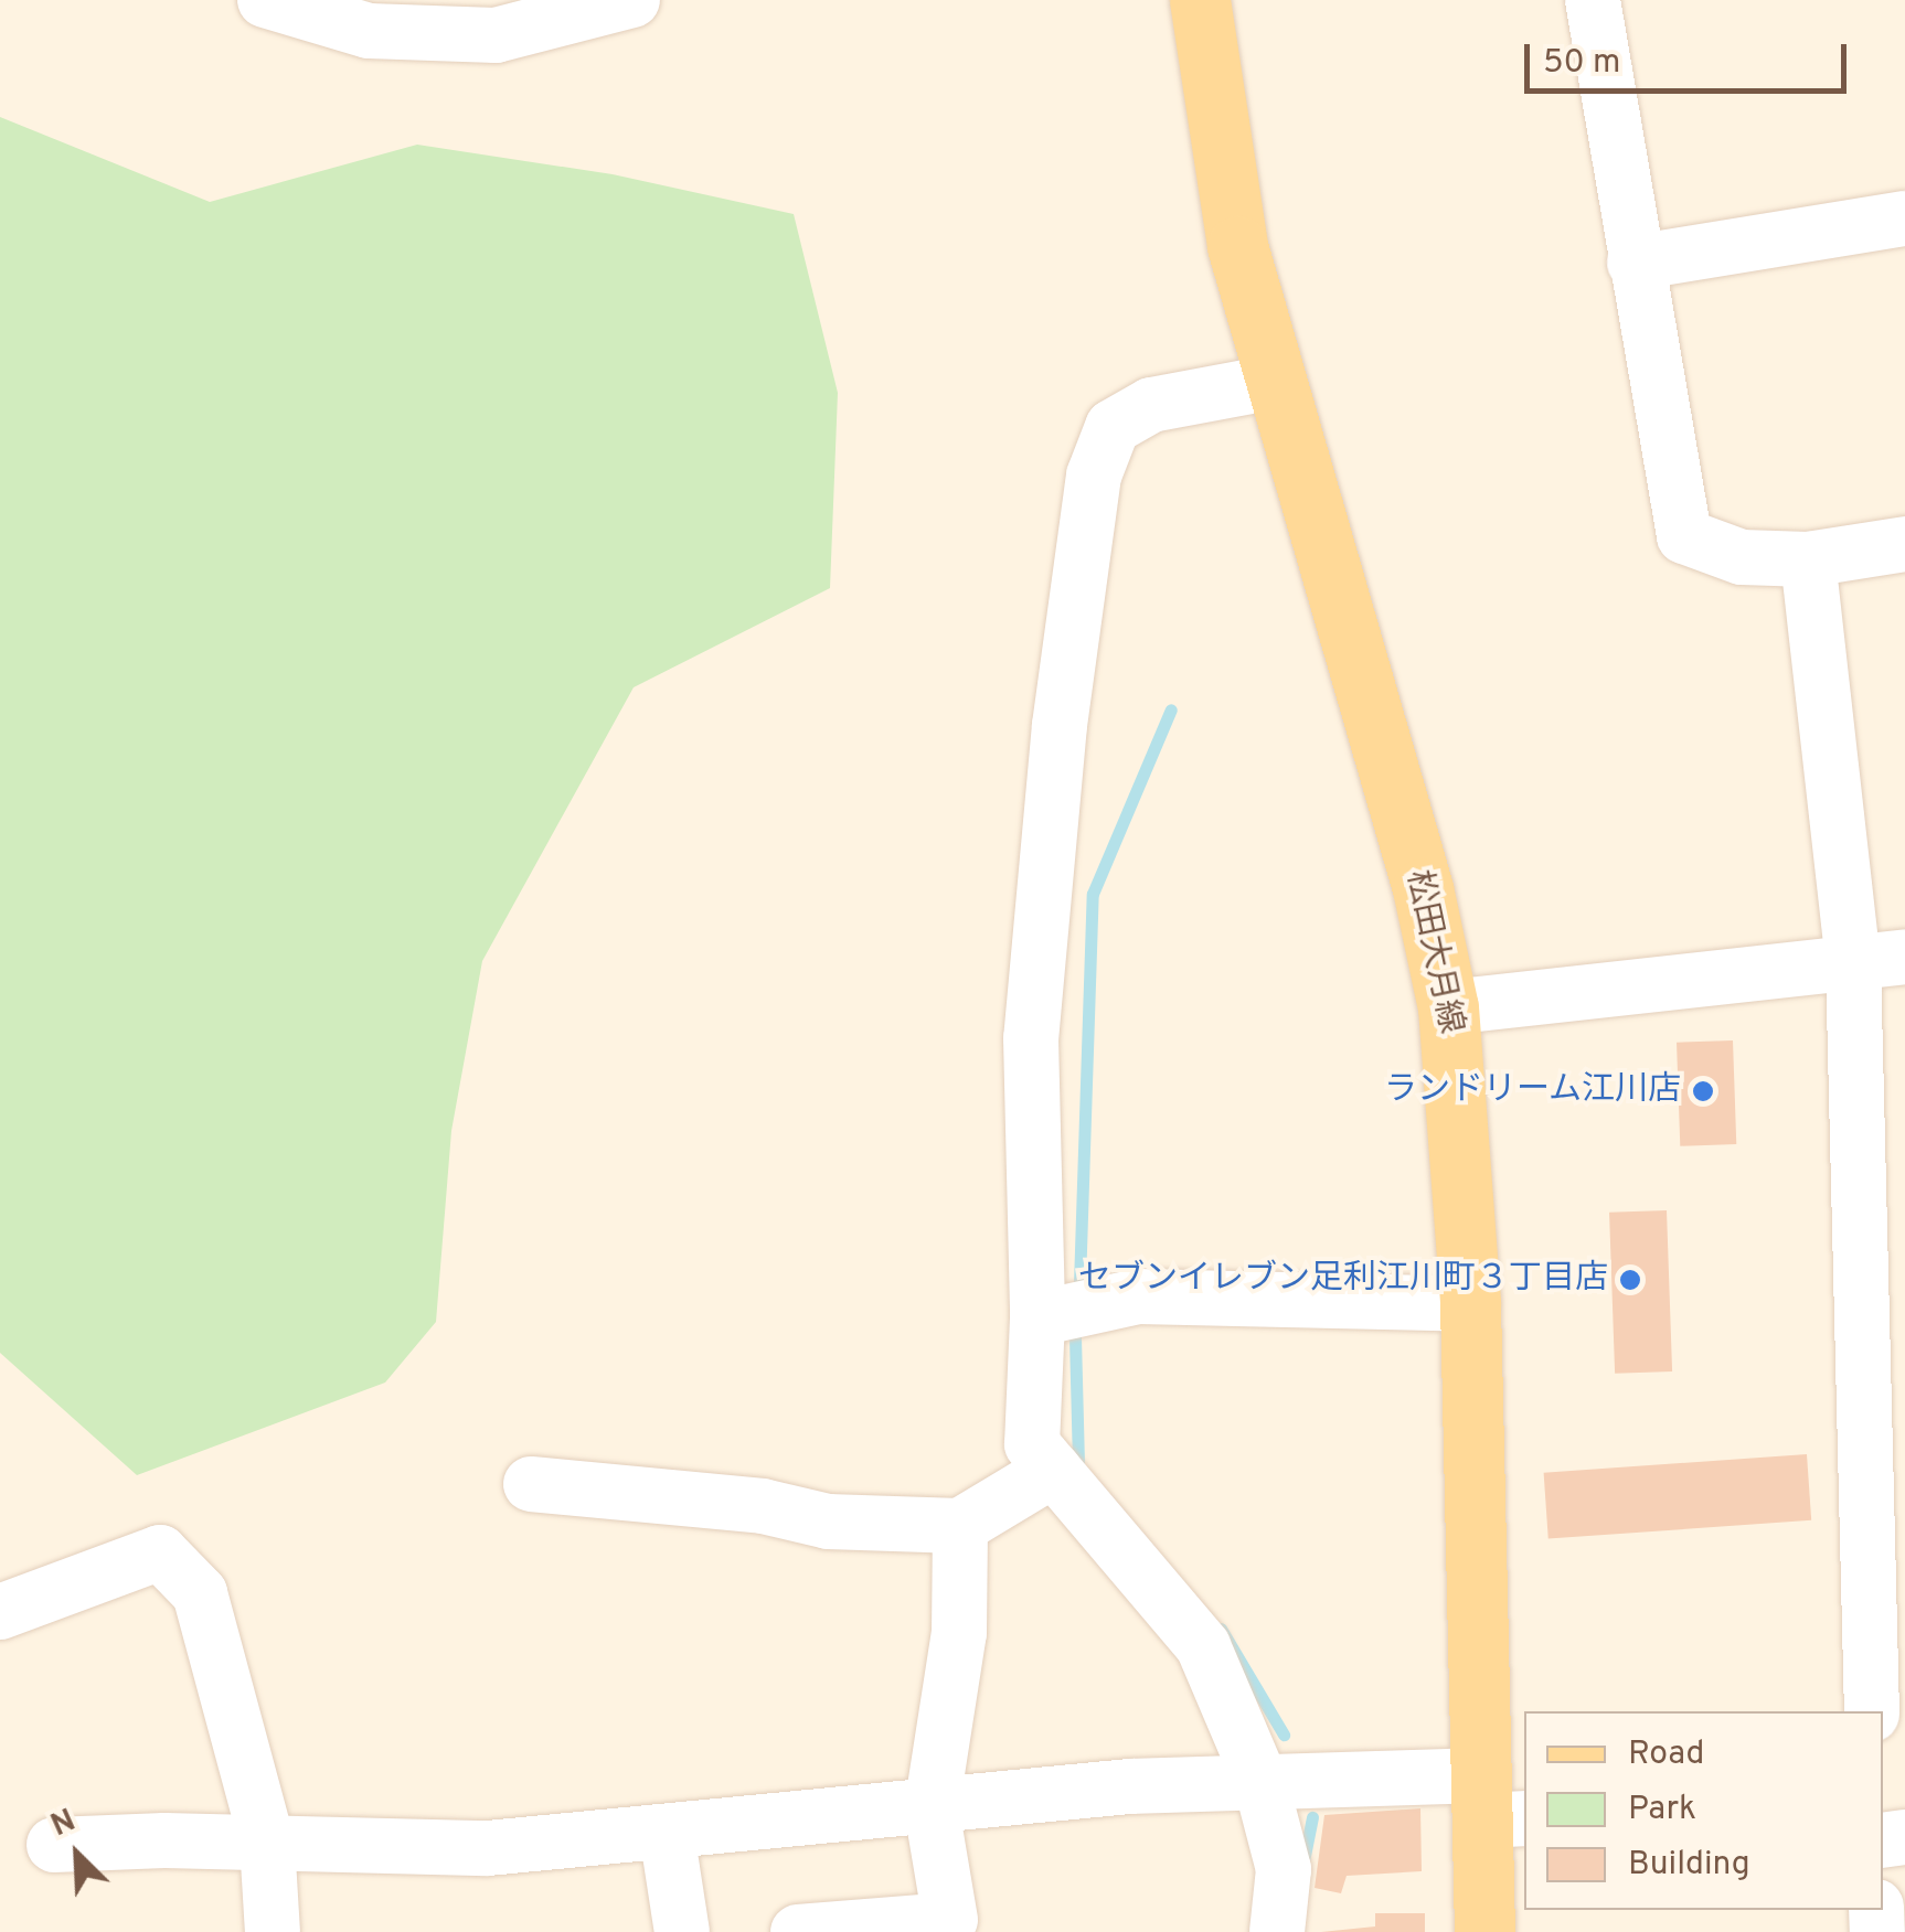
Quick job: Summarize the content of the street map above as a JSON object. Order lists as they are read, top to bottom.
{
  "streets": {
    "main road": ["松田大月線"]
  },
  "places": ["ランドリーム江川店", "セブンイレブン足利江川町３丁目店"],
  "legend": ["Road", "Park", "Building"],
  "scale_bar": "50 m",
  "north": "top left"
}
